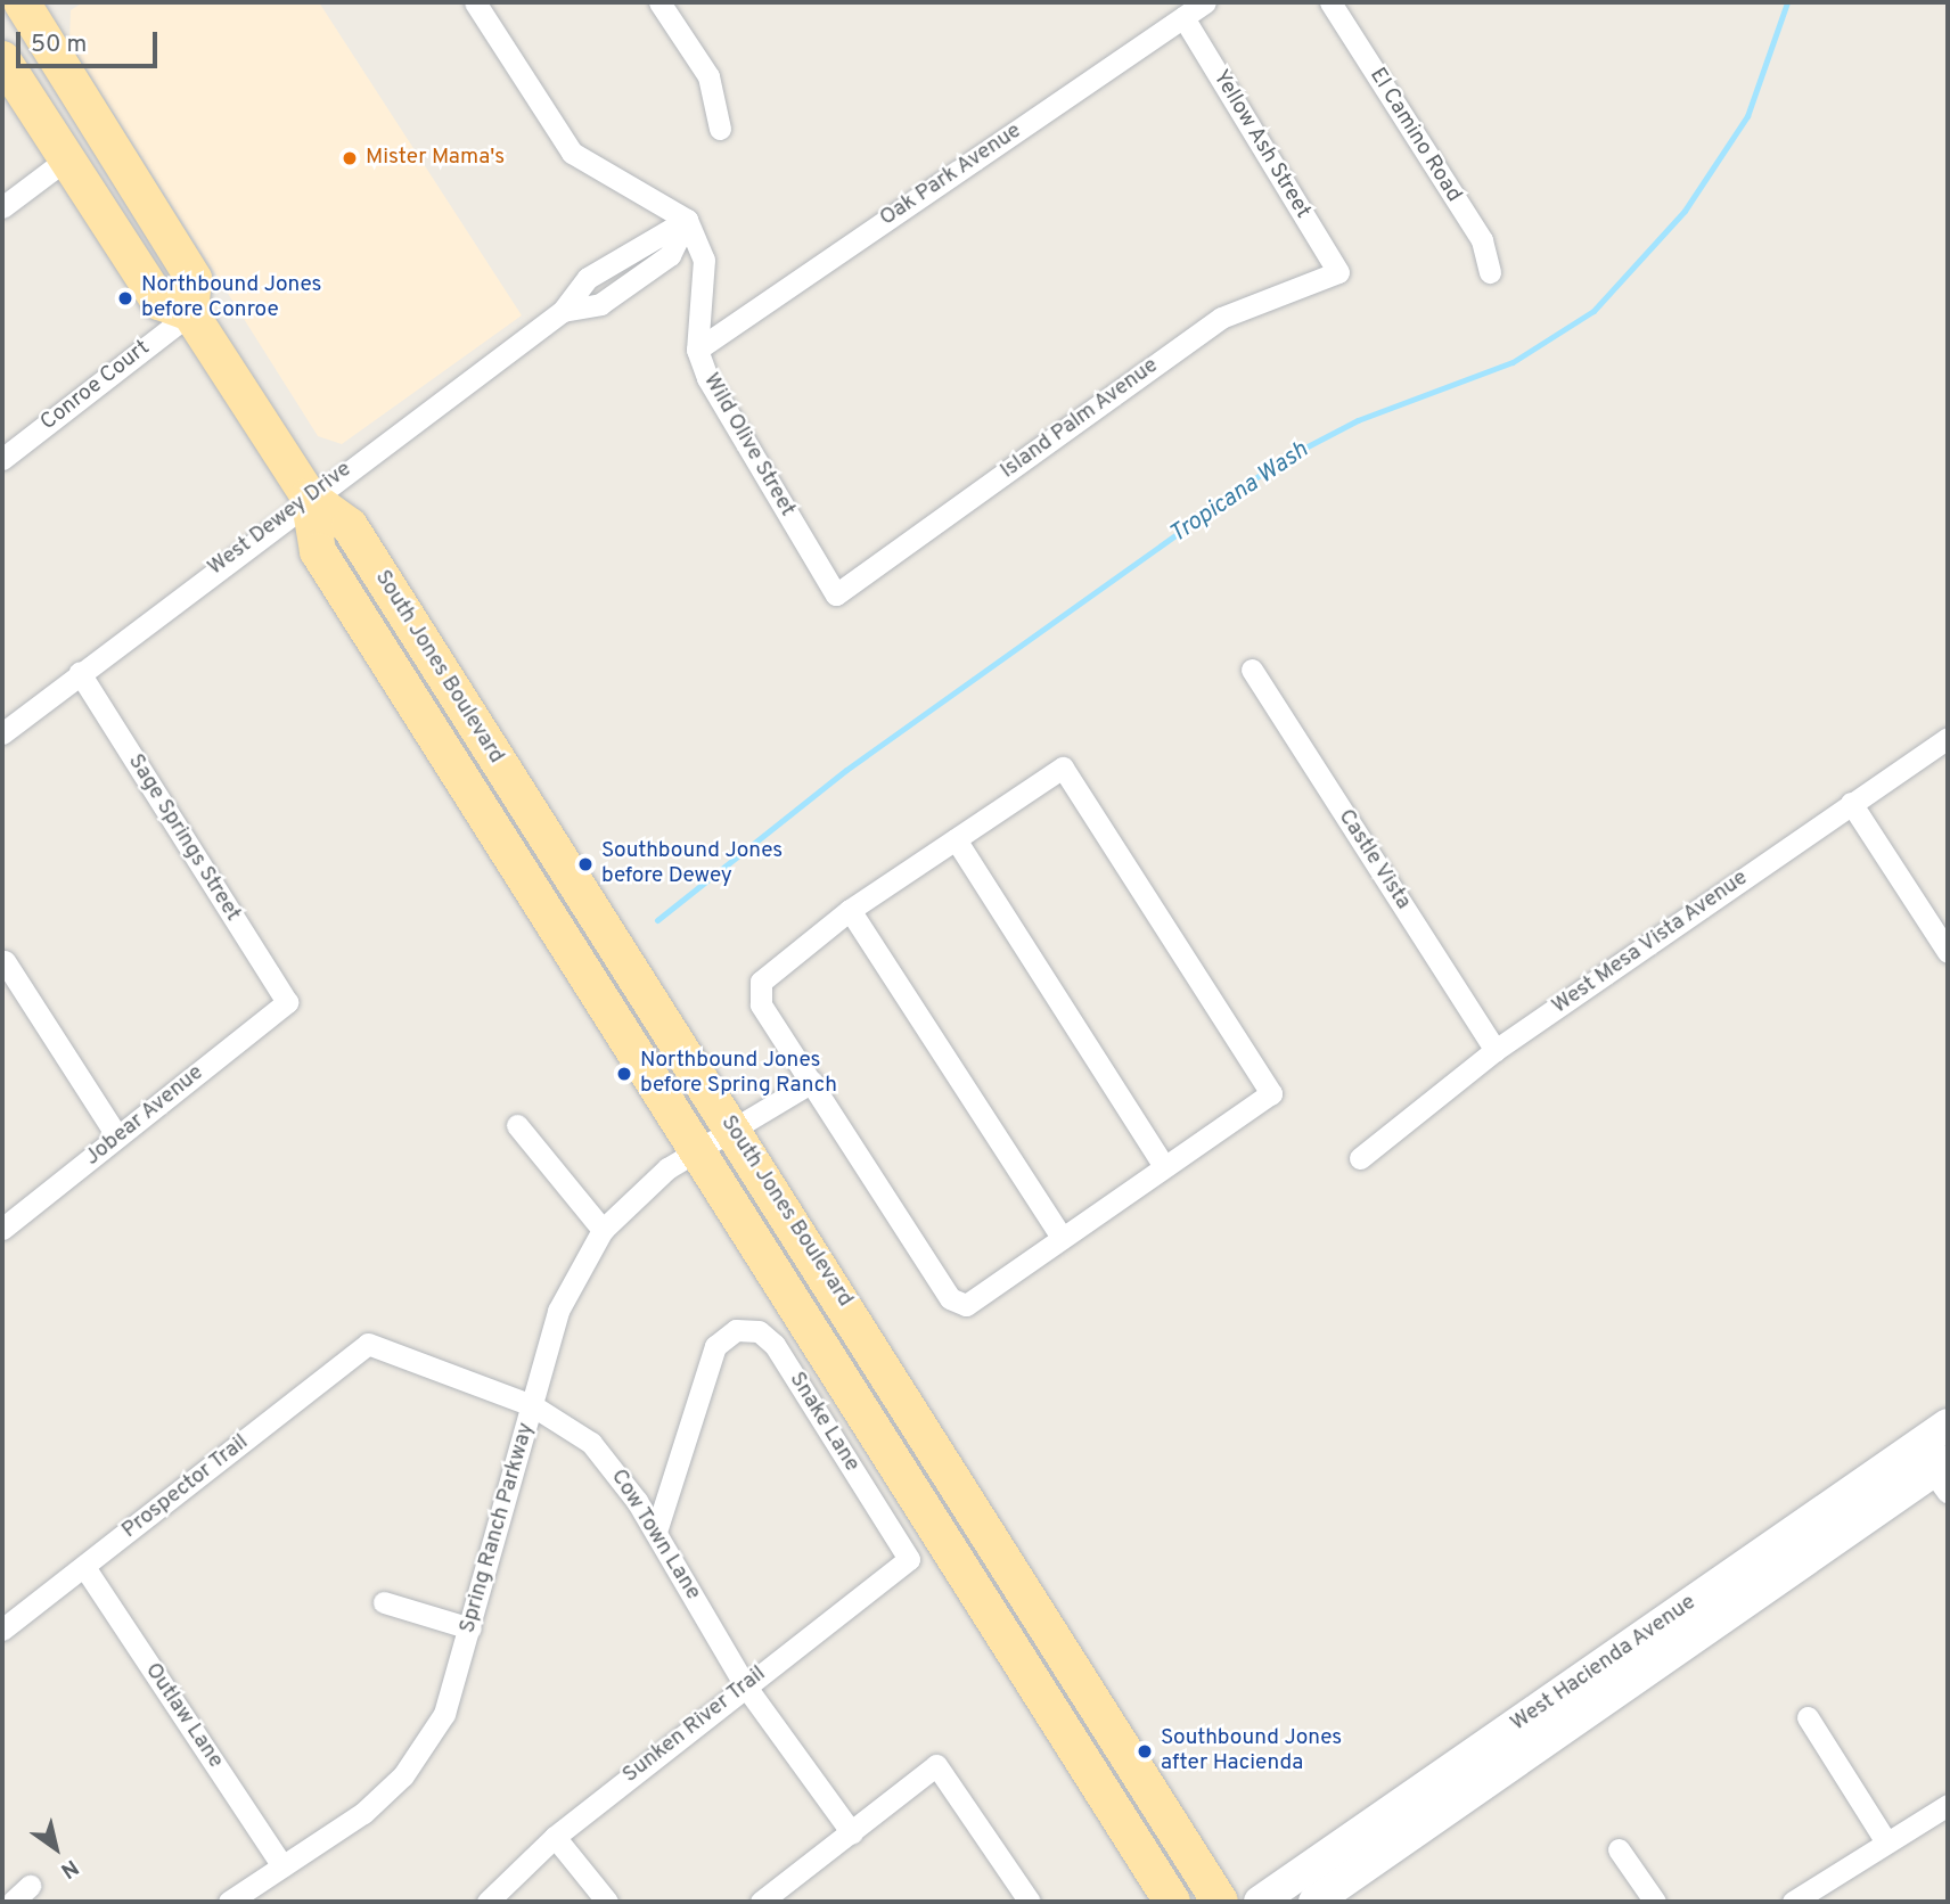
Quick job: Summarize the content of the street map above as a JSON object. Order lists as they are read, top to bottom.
{
  "streets": {
    "main road": ["South Jones Boulevard", "West Hacienda Avenue"],
    "street": [
      "El Camino Road",
      "Yellow Ash Street",
      "Oak Park Avenue",
      "Conroe Court",
      "Island Palm Avenue",
      "Wild Olive Street",
      "West Dewey Drive",
      "Sage Springs Street",
      "Castle Vista",
      "West Mesa Vista Avenue",
      "Jobear Avenue",
      "Snake Lane",
      "Prospector Trail",
      "Spring Ranch Parkway",
      "Cow Town Lane",
      "Outlaw Lane",
      "Sunken River Trail"
    ]
  },
  "crossings": [
    ["Yellow Ash Street", "Oak Park Avenue"],
    ["Yellow Ash Street", "Island Palm Avenue"],
    ["Oak Park Avenue", "Wild Olive Street"],
    ["Conroe Court", "South Jones Boulevard"],
    ["Island Palm Avenue", "Wild Olive Street"],
    ["Wild Olive Street", "West Dewey Drive"],
    ["West Dewey Drive", "South Jones Boulevard"],
    ["West Dewey Drive", "Sage Springs Street"],
    ["South Jones Boulevard", "Spring Ranch Parkway"],
    ["Sage Springs Street", "Jobear Avenue"],
    ["Castle Vista", "West Mesa Vista Avenue"],
    ["Snake Lane", "Cow Town Lane"],
    ["Snake Lane", "Sunken River Trail"],
    ["Prospector Trail", "Cow Town Lane"],
    ["Prospector Trail", "Outlaw Lane"],
    ["Spring Ranch Parkway", "Cow Town Lane"],
    ["Spring Ranch Parkway", "Outlaw Lane"],
    ["Cow Town Lane", "Sunken River Trail"]
  ],
  "water": ["Tropicana Wash"],
  "places": [
    "Mister Mama's",
    "Northbound Jones before Conroe",
    "Southbound Jones before Dewey",
    "Northbound Jones before Spring Ranch",
    "Southbound Jones after Hacienda"
  ],
  "scale_bar": "50 m",
  "north": "bottom right"
}
